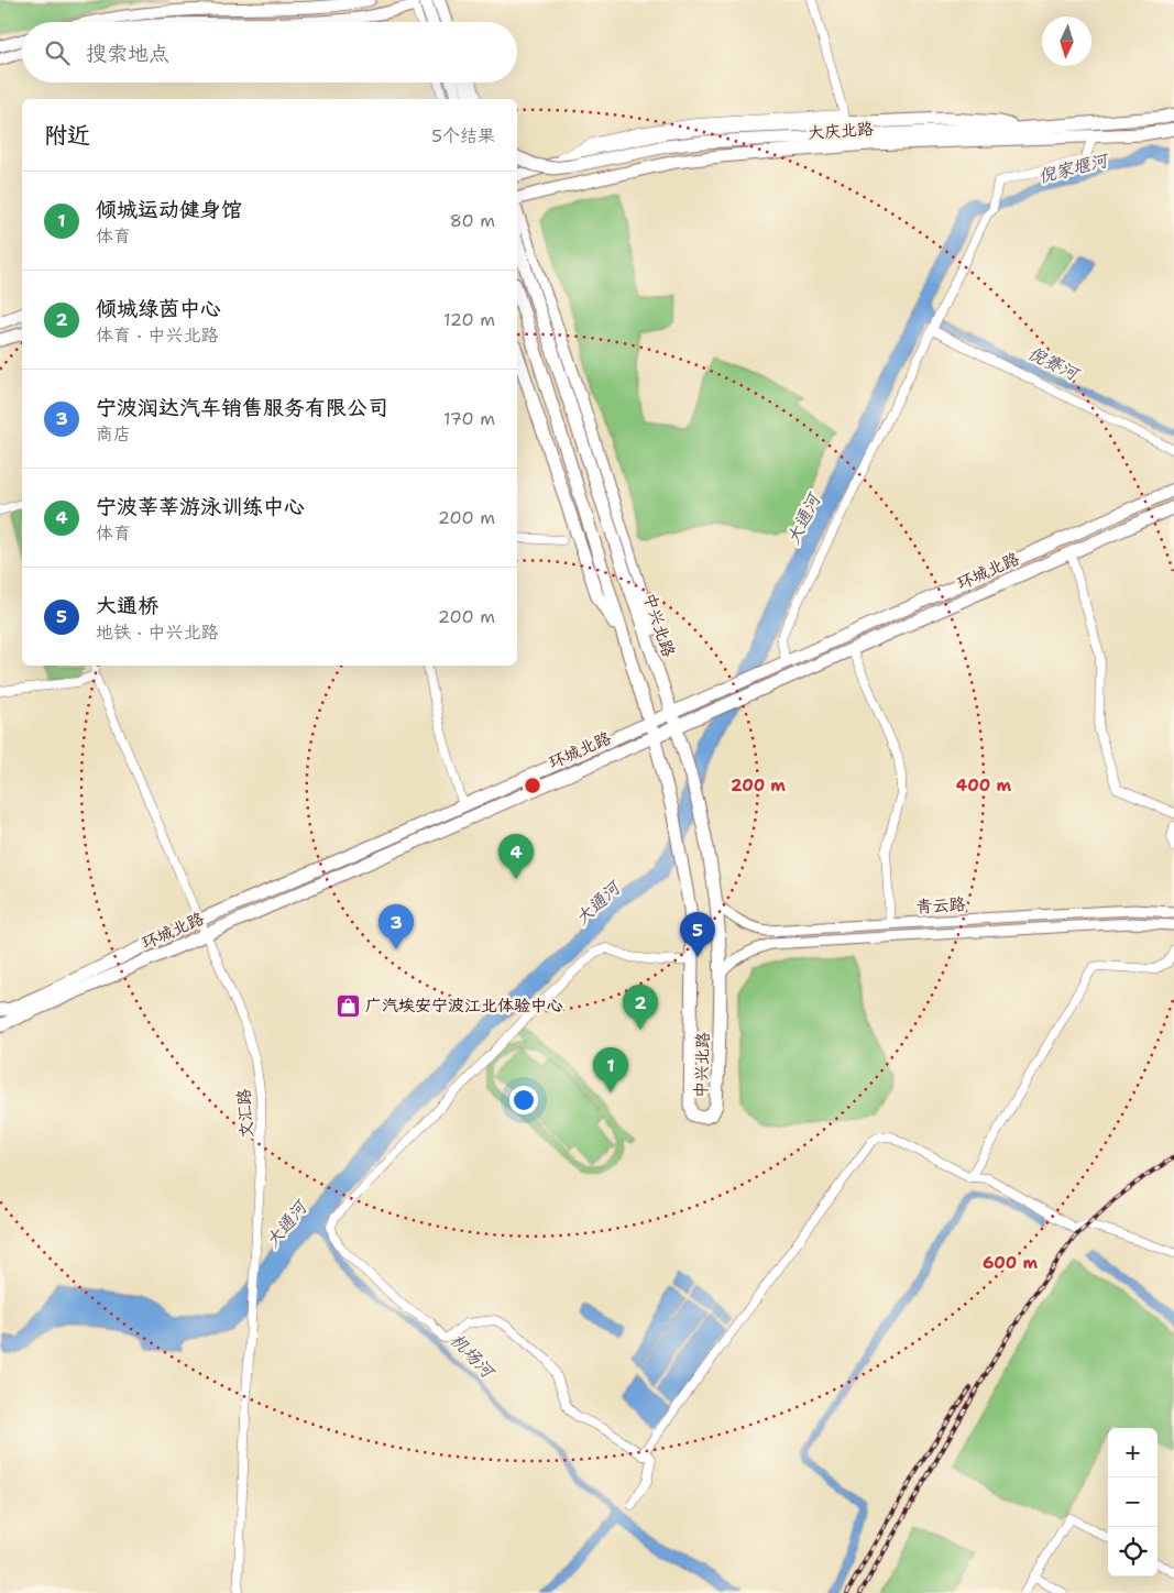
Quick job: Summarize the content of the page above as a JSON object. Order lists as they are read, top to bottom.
{
  "streets": {
    "main road": ["大庆北路", "环城北路", "中兴北路"],
    "street": ["青云路", "文汇路"]
  },
  "crossings": [
    ["环城北路", "中兴北路"],
    ["环城北路", "文汇路"],
    ["中兴北路", "青云路"]
  ],
  "water": [
    "倪家堰河",
    "倪赛河",
    "大通河",
    "机场河"
  ],
  "places": {
    "shop": ["广汽埃安宁波江北体验中心"]
  },
  "north": "bottom",
  "page": {
    "search": "搜索地点",
    "heading": ["附近", "5个结果"],
    "list": [
      {
        "mark": "1",
        "name": "倾城运动健身馆",
        "note": "体育",
        "value": "80 m"
      },
      {
        "mark": "2",
        "name": "倾城绿茵中心",
        "note": "体育 · 中兴北路",
        "value": "120 m"
      },
      {
        "mark": "3",
        "name": "宁波润达汽车销售服务有限公司",
        "note": "商店",
        "value": "170 m"
      },
      {
        "mark": "4",
        "name": "宁波莘莘游泳训练中心",
        "note": "体育",
        "value": "200 m"
      },
      {
        "mark": "5",
        "name": "大通桥",
        "note": "地铁 · 中兴北路",
        "value": "200 m"
      }
    ],
    "pins": [
      "4",
      "3",
      "5",
      "2",
      "1"
    ],
    "map_buttons": ["+", "−"]
  },
  "rings": ["200 m", "400 m", "600 m"]
}
